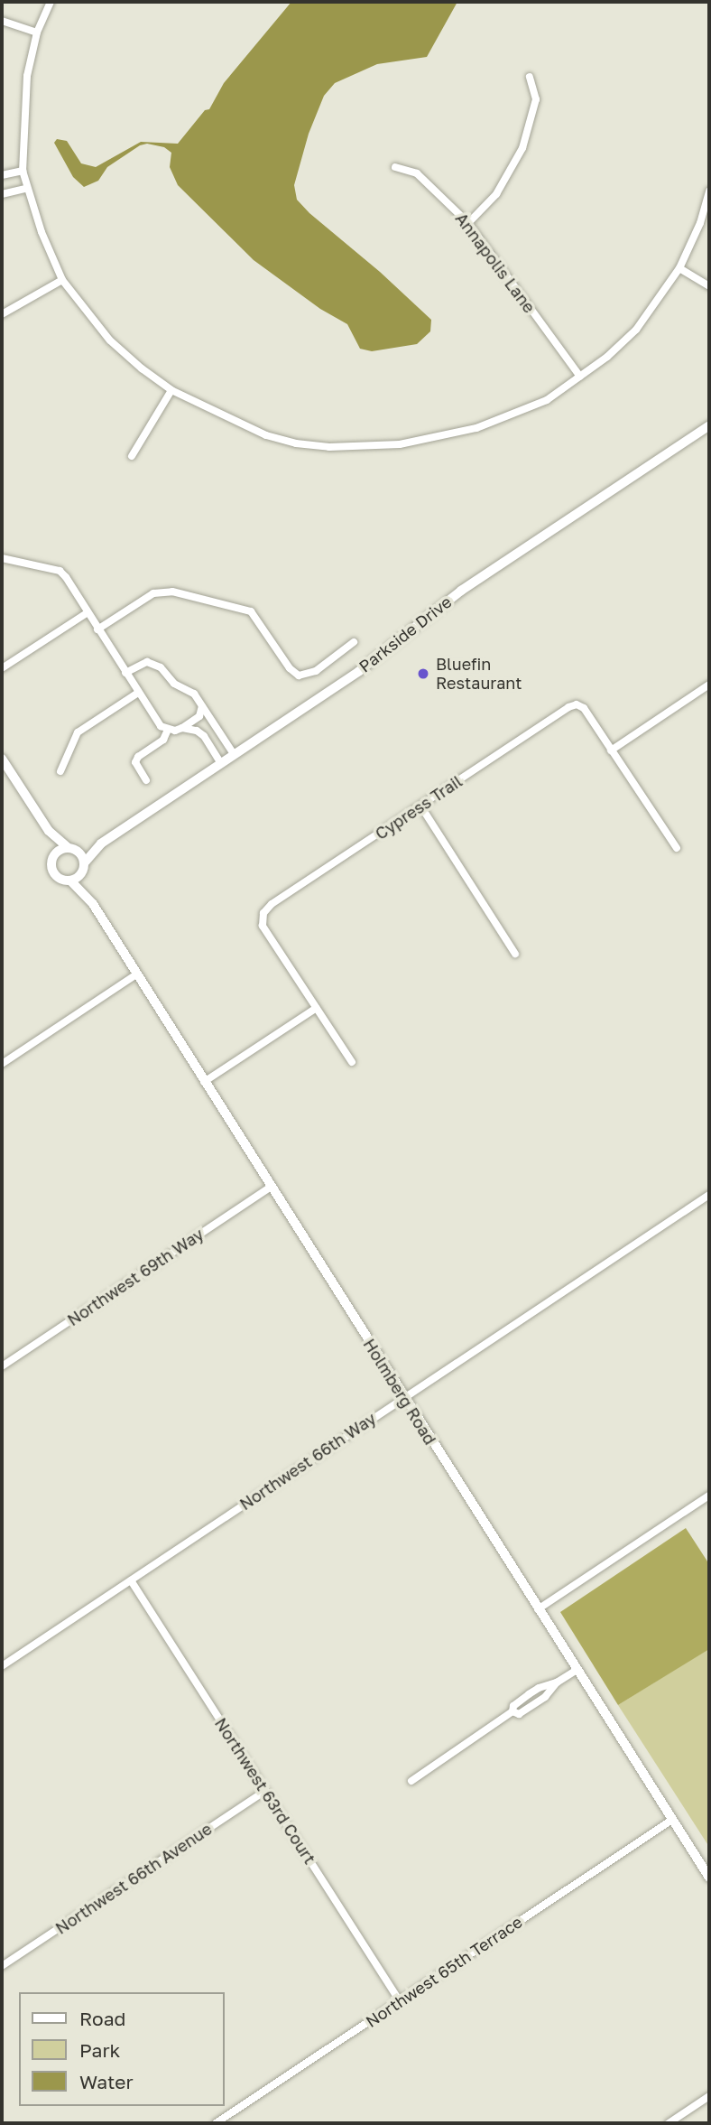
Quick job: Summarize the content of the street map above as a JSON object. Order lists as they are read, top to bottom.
{
  "streets": {
    "street": [
      "Annapolis Lane",
      "Parkside Drive",
      "Cypress Trail",
      "Northwest 69th Way",
      "Holmberg Road",
      "Northwest 66th Way",
      "Northwest 63rd Court",
      "Northwest 66th Avenue",
      "Northwest 65th Terrace"
    ]
  },
  "crossings": [
    ["Parkside Drive", "Holmberg Road"],
    ["Northwest 69th Way", "Holmberg Road"],
    ["Holmberg Road", "Northwest 66th Way"],
    ["Holmberg Road", "Northwest 65th Terrace"],
    ["Northwest 66th Way", "Northwest 63rd Court"],
    ["Northwest 63rd Court", "Northwest 66th Avenue"],
    ["Northwest 63rd Court", "Northwest 65th Terrace"]
  ],
  "places": ["Bluefin Restaurant"],
  "legend": ["Road", "Park", "Water"]
}
